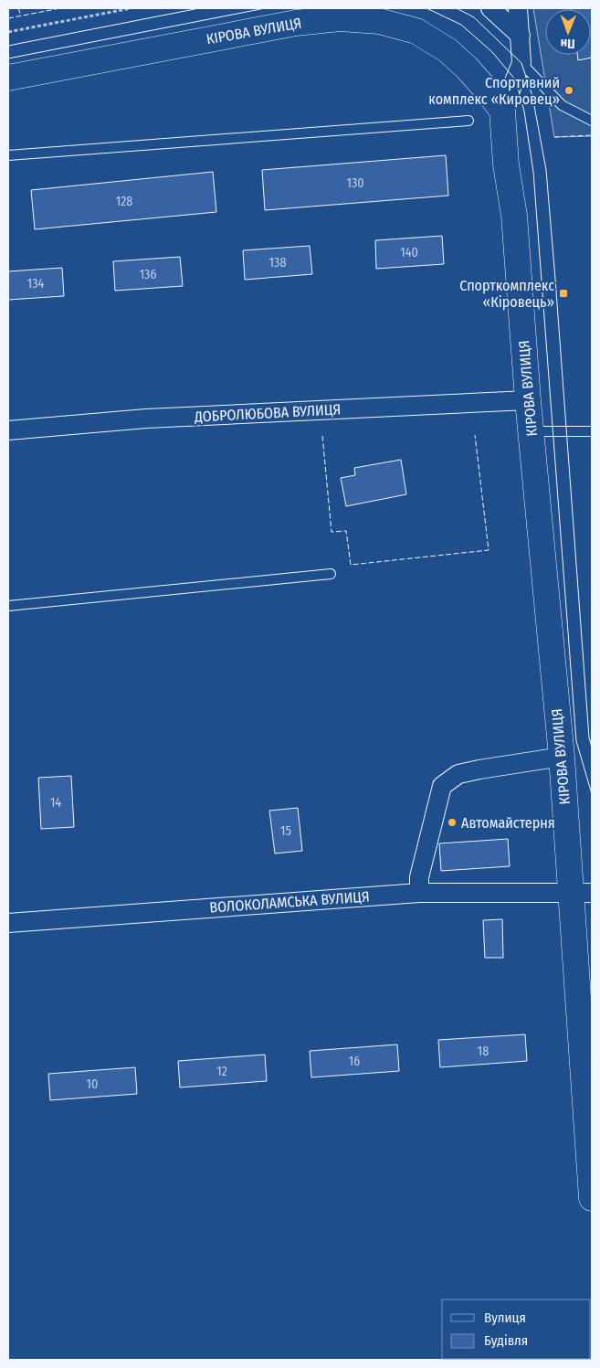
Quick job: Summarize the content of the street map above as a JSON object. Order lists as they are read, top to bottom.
{
  "streets": {
    "main road": ["КІРОВА ВУЛИЦЯ"],
    "street": ["ДОБРОЛЮБОВА ВУЛИЦЯ", "ВОЛОКОЛАМСЬКА ВУЛИЦЯ"]
  },
  "crossings": [
    ["КІРОВА ВУЛИЦЯ", "ДОБРОЛЮБОВА ВУЛИЦЯ"],
    ["КІРОВА ВУЛИЦЯ", "ВОЛОКОЛАМСЬКА ВУЛИЦЯ"]
  ],
  "places": {
    "other": ["Cпортивний комплекс «Кировец»", "Автомайстерня"],
    "transit": ["Спорткомплекс «Кіровець»"]
  },
  "house_numbers": [
    "130",
    "128",
    "140",
    "138",
    "136",
    "134",
    "14",
    "15",
    "18",
    "16",
    "12",
    "10"
  ],
  "legend": ["Вулиця", "Будівля"],
  "north": "bottom"
}
